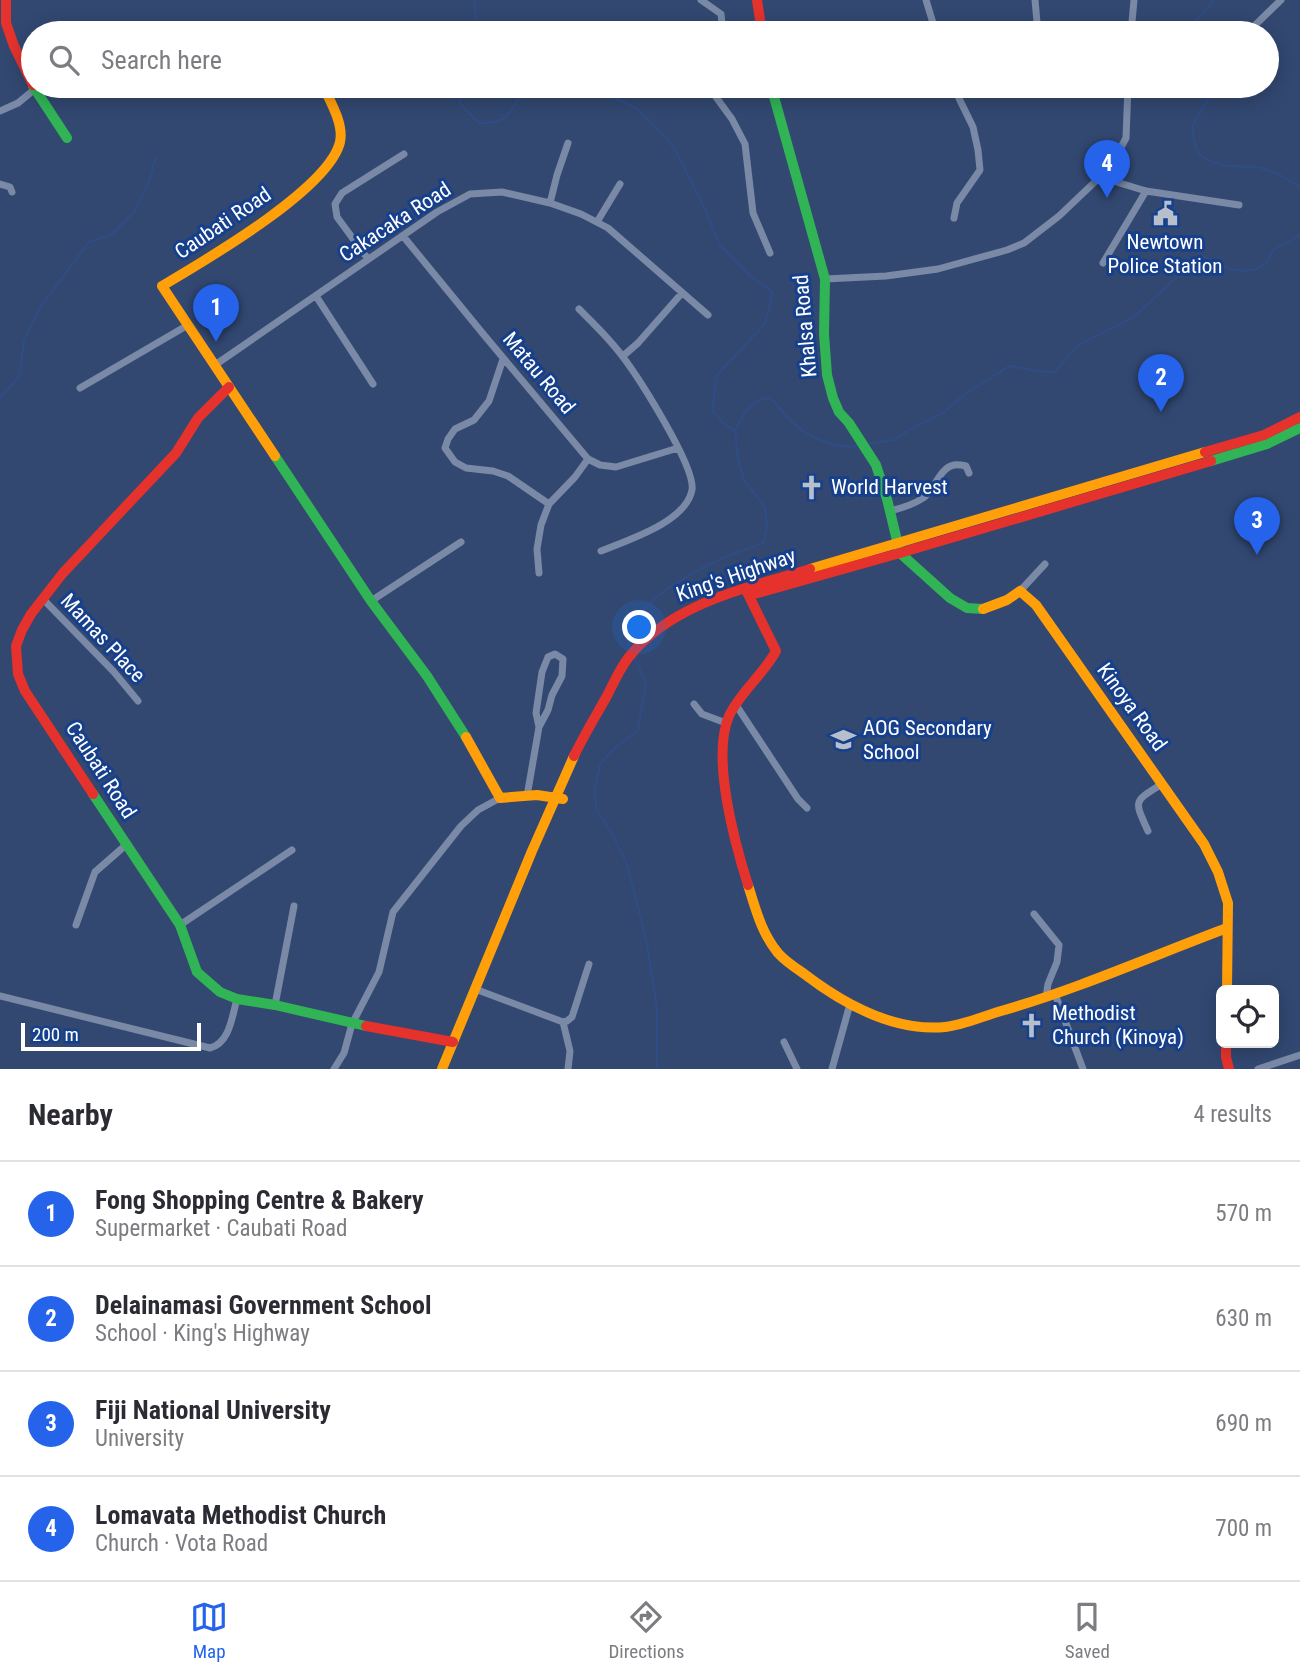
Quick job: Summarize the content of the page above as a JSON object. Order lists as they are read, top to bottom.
{
  "streets": {
    "main road": [
      "Caubati Road",
      "Khalsa Road",
      "King's Highway",
      "Kinoya Road"
    ],
    "street": ["Cakacaka Road", "Matau Road", "Mamas Place"]
  },
  "crossings": [
    ["Cakacaka Road", "Caubati Road"],
    ["Cakacaka Road", "Matau Road"],
    ["Caubati Road", "King's Highway"],
    ["Caubati Road", "Mamas Place"],
    ["Khalsa Road", "King's Highway"]
  ],
  "places": {
    "public building": ["Newtown Police Station"],
    "church": ["World Harvest", "Methodist Church (Kinoya)"],
    "school or university": ["AOG Secondary School"]
  },
  "scale_bar": "200 m",
  "page": {
    "search": "Search here",
    "pins": [
      "4",
      "1",
      "2",
      "3"
    ],
    "scale": "200 m",
    "heading": ["Nearby", "4 results"],
    "list": [
      {
        "mark": "1",
        "name": "Fong Shopping Centre & Bakery",
        "note": "Supermarket · Caubati Road",
        "value": "570 m"
      },
      {
        "mark": "2",
        "name": "Delainamasi Government School",
        "note": "School · King's Highway",
        "value": "630 m"
      },
      {
        "mark": "3",
        "name": "Fiji National University",
        "note": "University",
        "value": "690 m"
      },
      {
        "mark": "4",
        "name": "Lomavata Methodist Church",
        "note": "Church · Vota Road",
        "value": "700 m"
      }
    ],
    "nav": ["Map", "Directions", "Saved"]
  }
}
